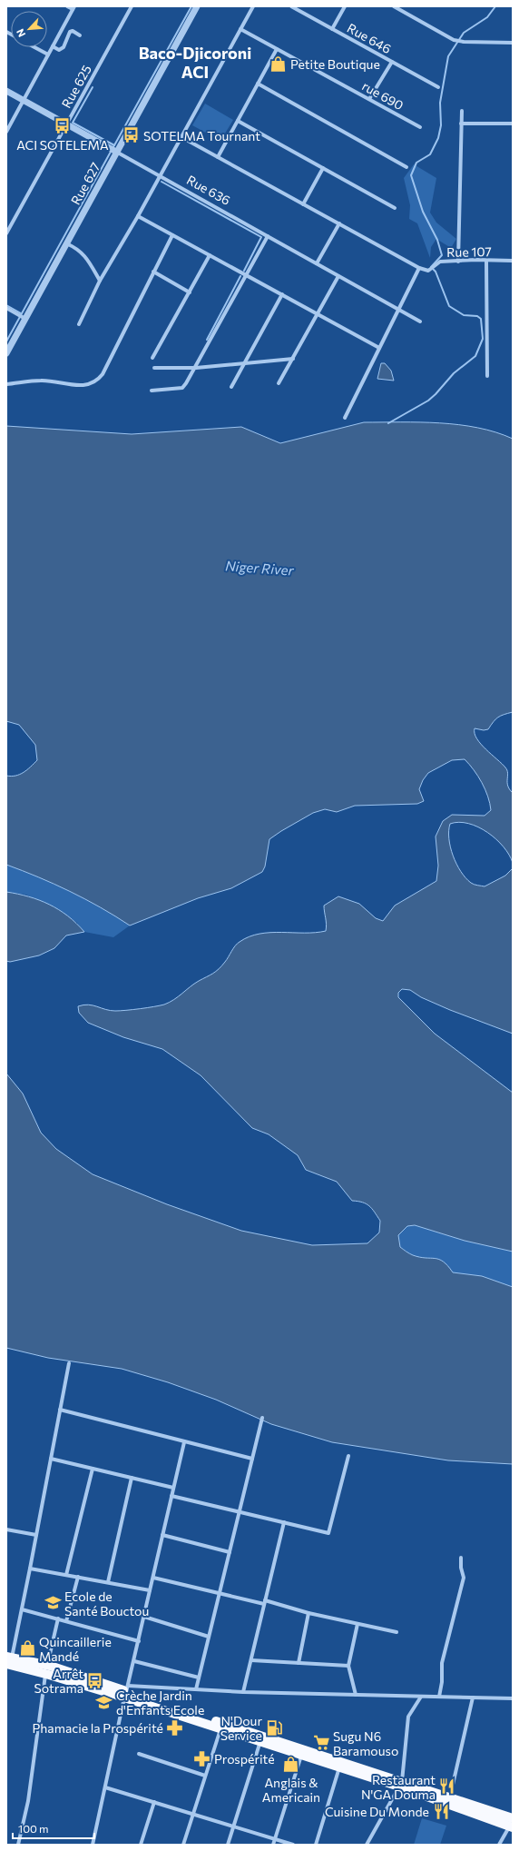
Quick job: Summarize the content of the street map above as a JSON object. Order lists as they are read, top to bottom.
{
  "streets": {
    "street": [
      "Rue 646",
      "Rue 625",
      "rue 690",
      "Rue 627",
      "Rue 636",
      "Rue 107"
    ]
  },
  "crossings": [
    ["Rue 625", "Rue 636"],
    ["Rue 627", "Rue 636"]
  ],
  "districts": ["Baco-Djicoroni ACI"],
  "water": ["Niger River"],
  "places": {
    "shop": ["Petite Boutique", "Quincaillerie Mandé", "Anglais & Americain"],
    "bus stop": ["ACI SOTELEMA", "SOTELMA Tournant", "Arrêt Sotrama"],
    "school or university": ["Ecole de Santé Bouctou", "Crèche Jardin d'Enfants Ecole"],
    "pharmacy": ["Phamacie la Prospérité", "Prospérité"],
    "fuel station": ["N'Dour Service"],
    "supermarket": ["Sugu N6 Baramouso"],
    "restaurant": ["Restaurant N'GA Douma", "Cuisine Du Monde"]
  },
  "scale_bar": "100 m",
  "north": "bottom left"
}
